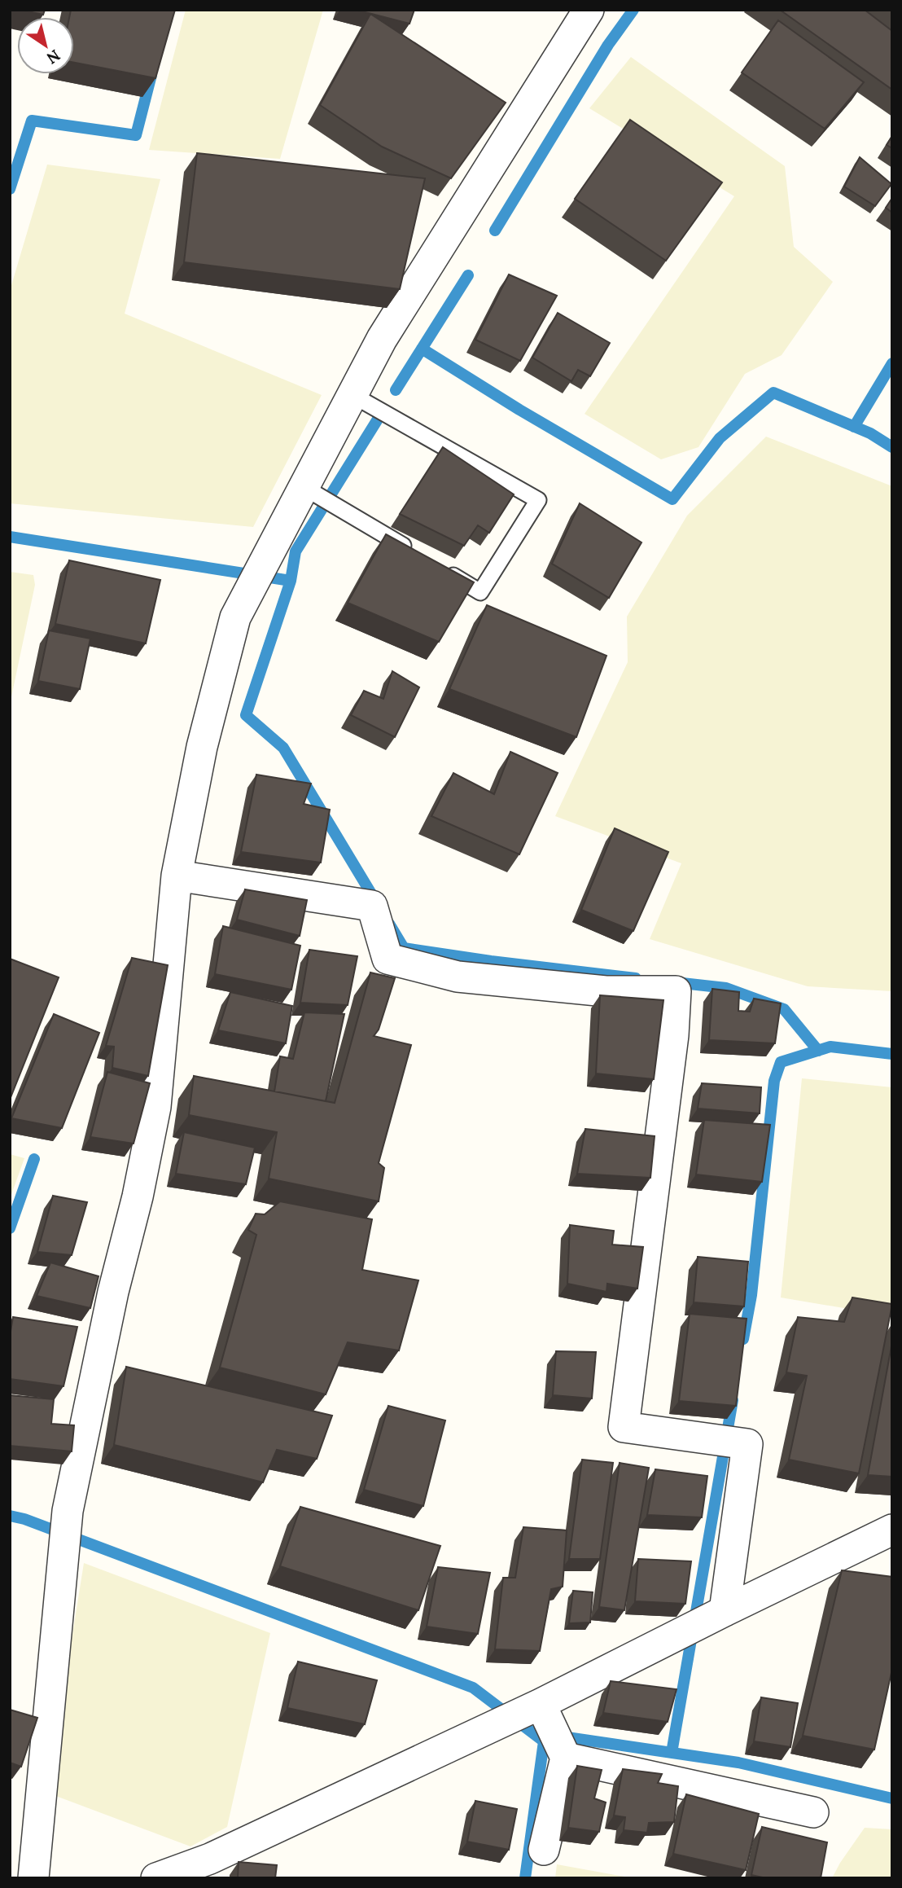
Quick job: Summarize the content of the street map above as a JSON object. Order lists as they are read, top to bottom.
{
  "north": "bottom right"
}
